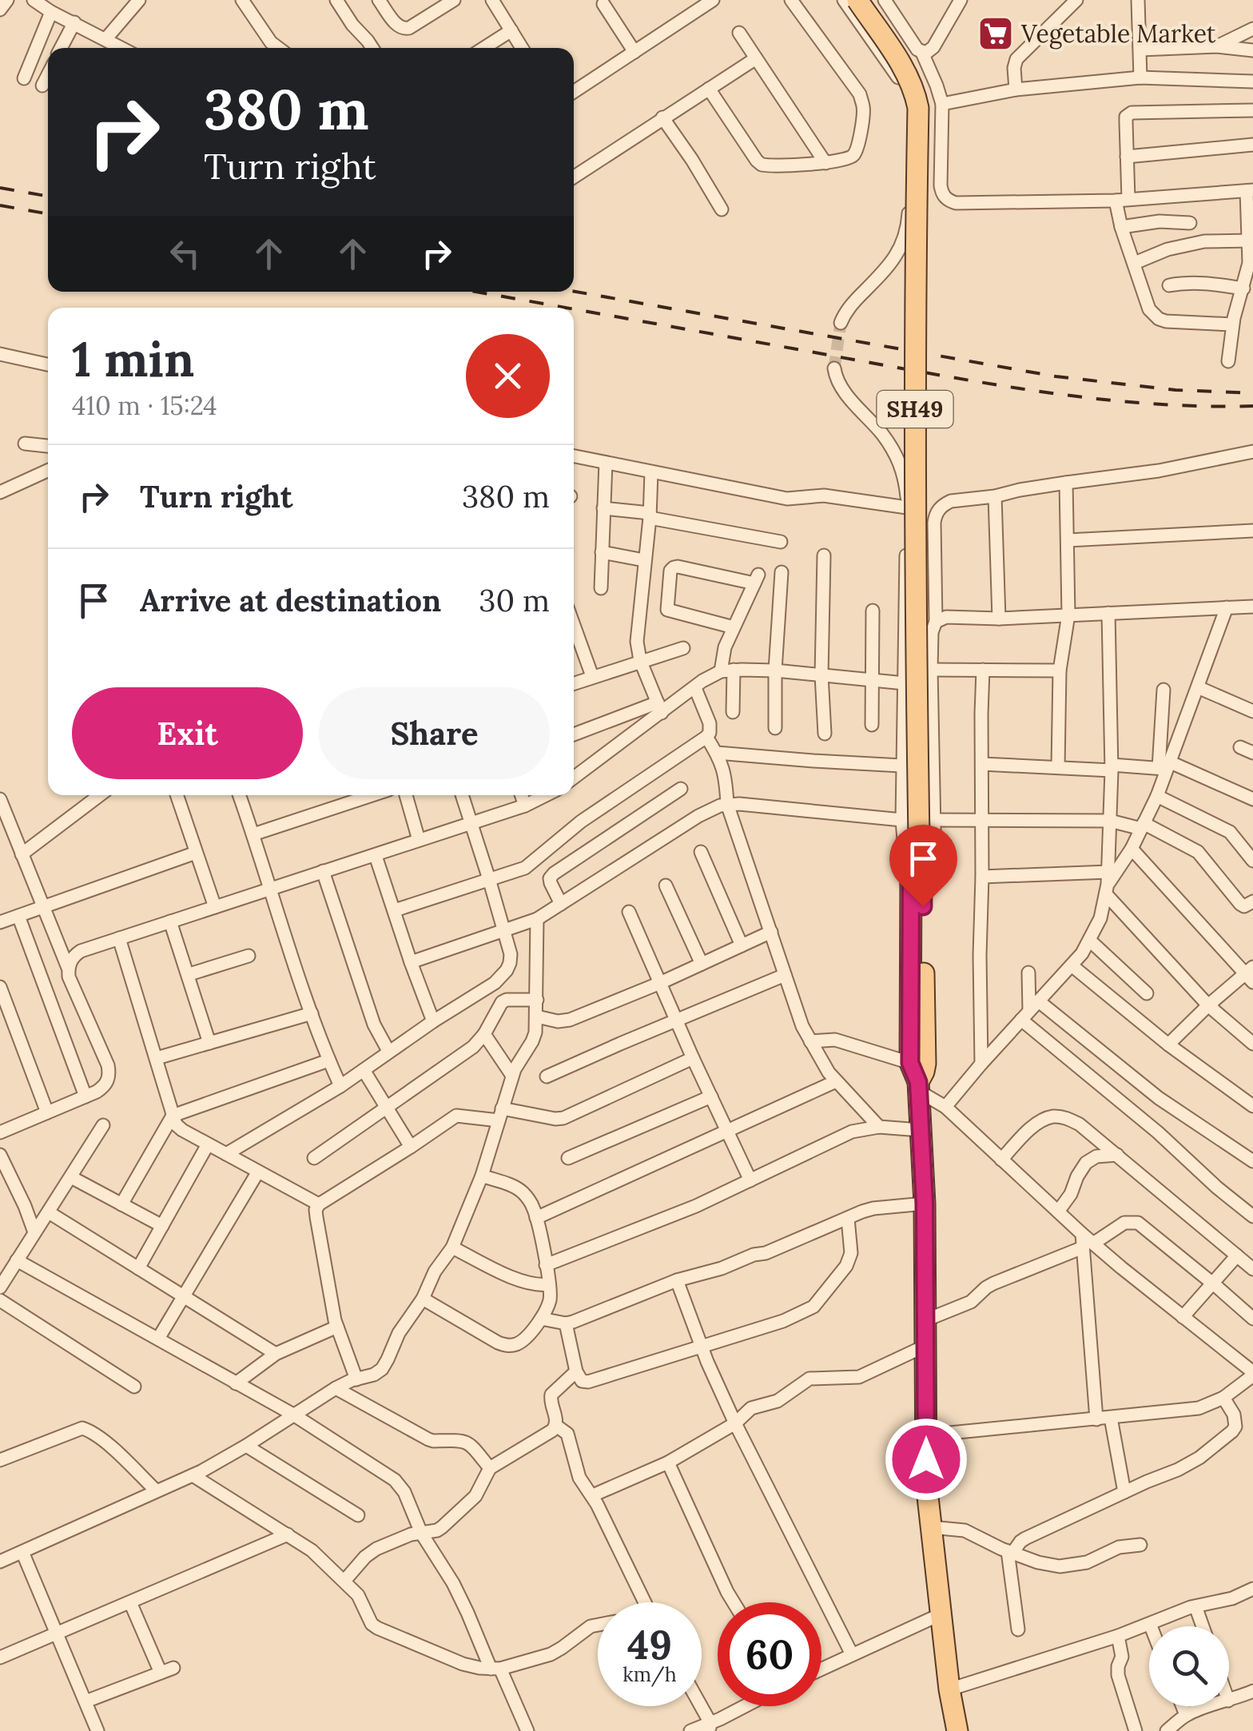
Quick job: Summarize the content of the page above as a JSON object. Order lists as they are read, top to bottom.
{
  "streets": {
    "main road": ["SH49"]
  },
  "places": {
    "supermarket": ["Vegetable Market"]
  },
  "page": {
    "turn": ["380 m", "Turn right"],
    "heading": ["1 min", "410 m · 15:24"],
    "list": [
      {
        "name": "Turn right",
        "value": "380 m"
      },
      {
        "name": "Arrive at destination",
        "value": "30 m"
      }
    ],
    "buttons": ["Exit", "Share"],
    "speed": "49 km/h",
    "limit": "60"
  }
}
